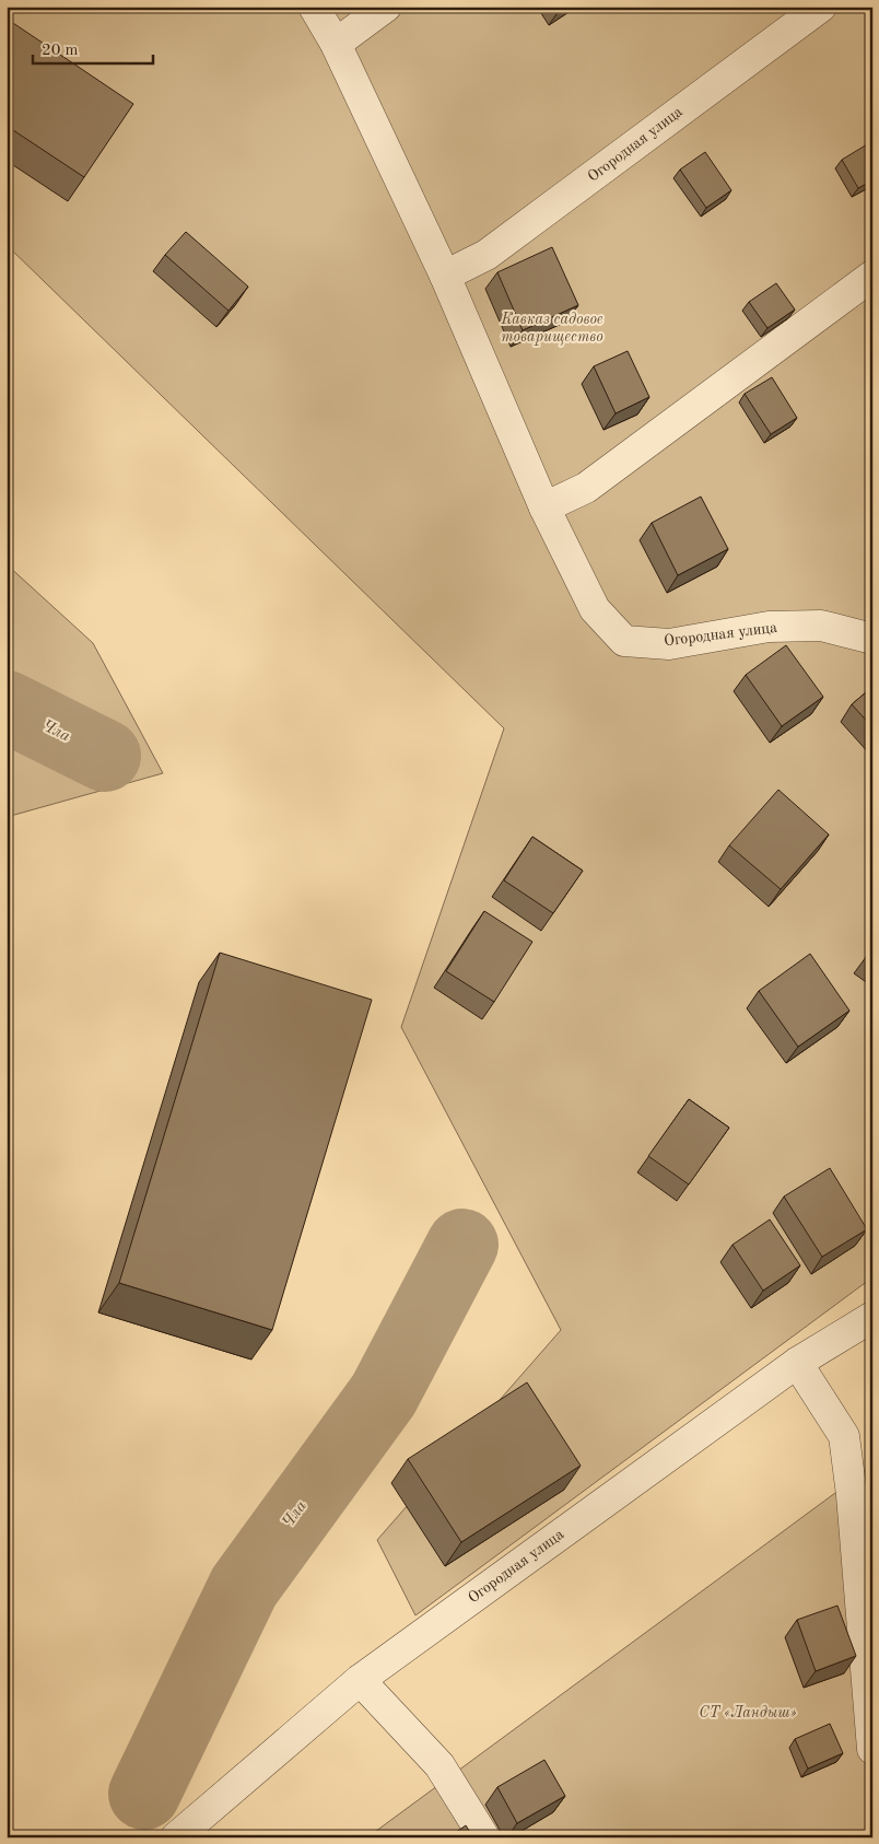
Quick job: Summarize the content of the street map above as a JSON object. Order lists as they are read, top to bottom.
{
  "streets": {
    "street": ["Огородная улица"]
  },
  "water": ["Чла"],
  "parks": ["Кавказ садовое товарищество", "СТ «Ландыш»"],
  "scale_bar": "20 m"
}
